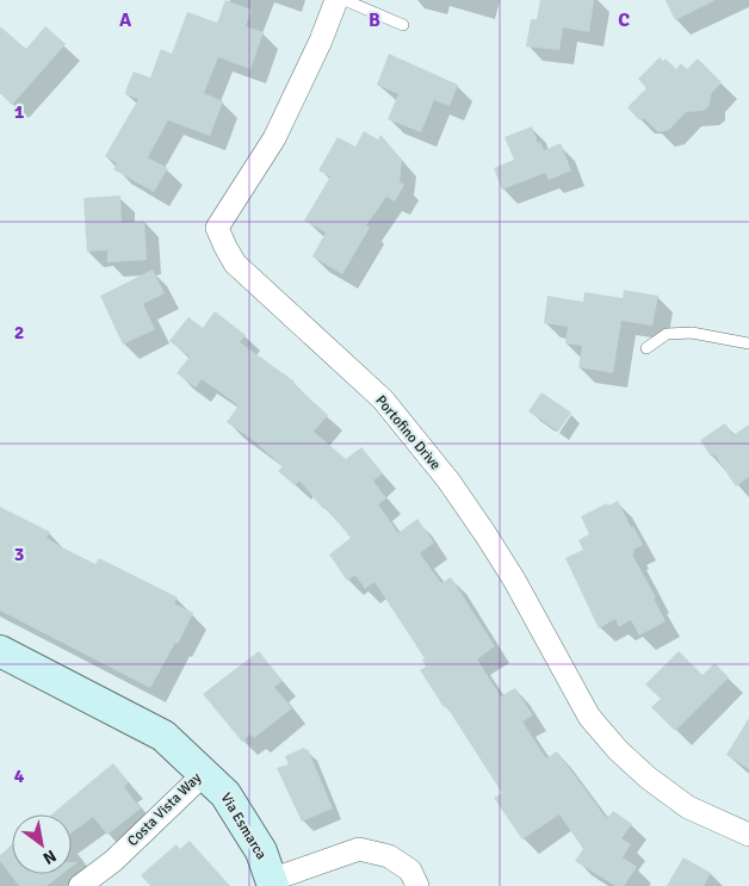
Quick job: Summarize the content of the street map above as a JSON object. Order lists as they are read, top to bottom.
{
  "streets": {
    "street": ["Portofino Drive", "Costa Vista Way", "Via Esmarca"]
  },
  "crossings": [
    ["Costa Vista Way", "Via Esmarca"]
  ],
  "north": "bottom right",
  "grid": {
    "columns": ["A", "B", "C"],
    "rows": [
      "1",
      "2",
      "3",
      "4"
    ]
  }
}
